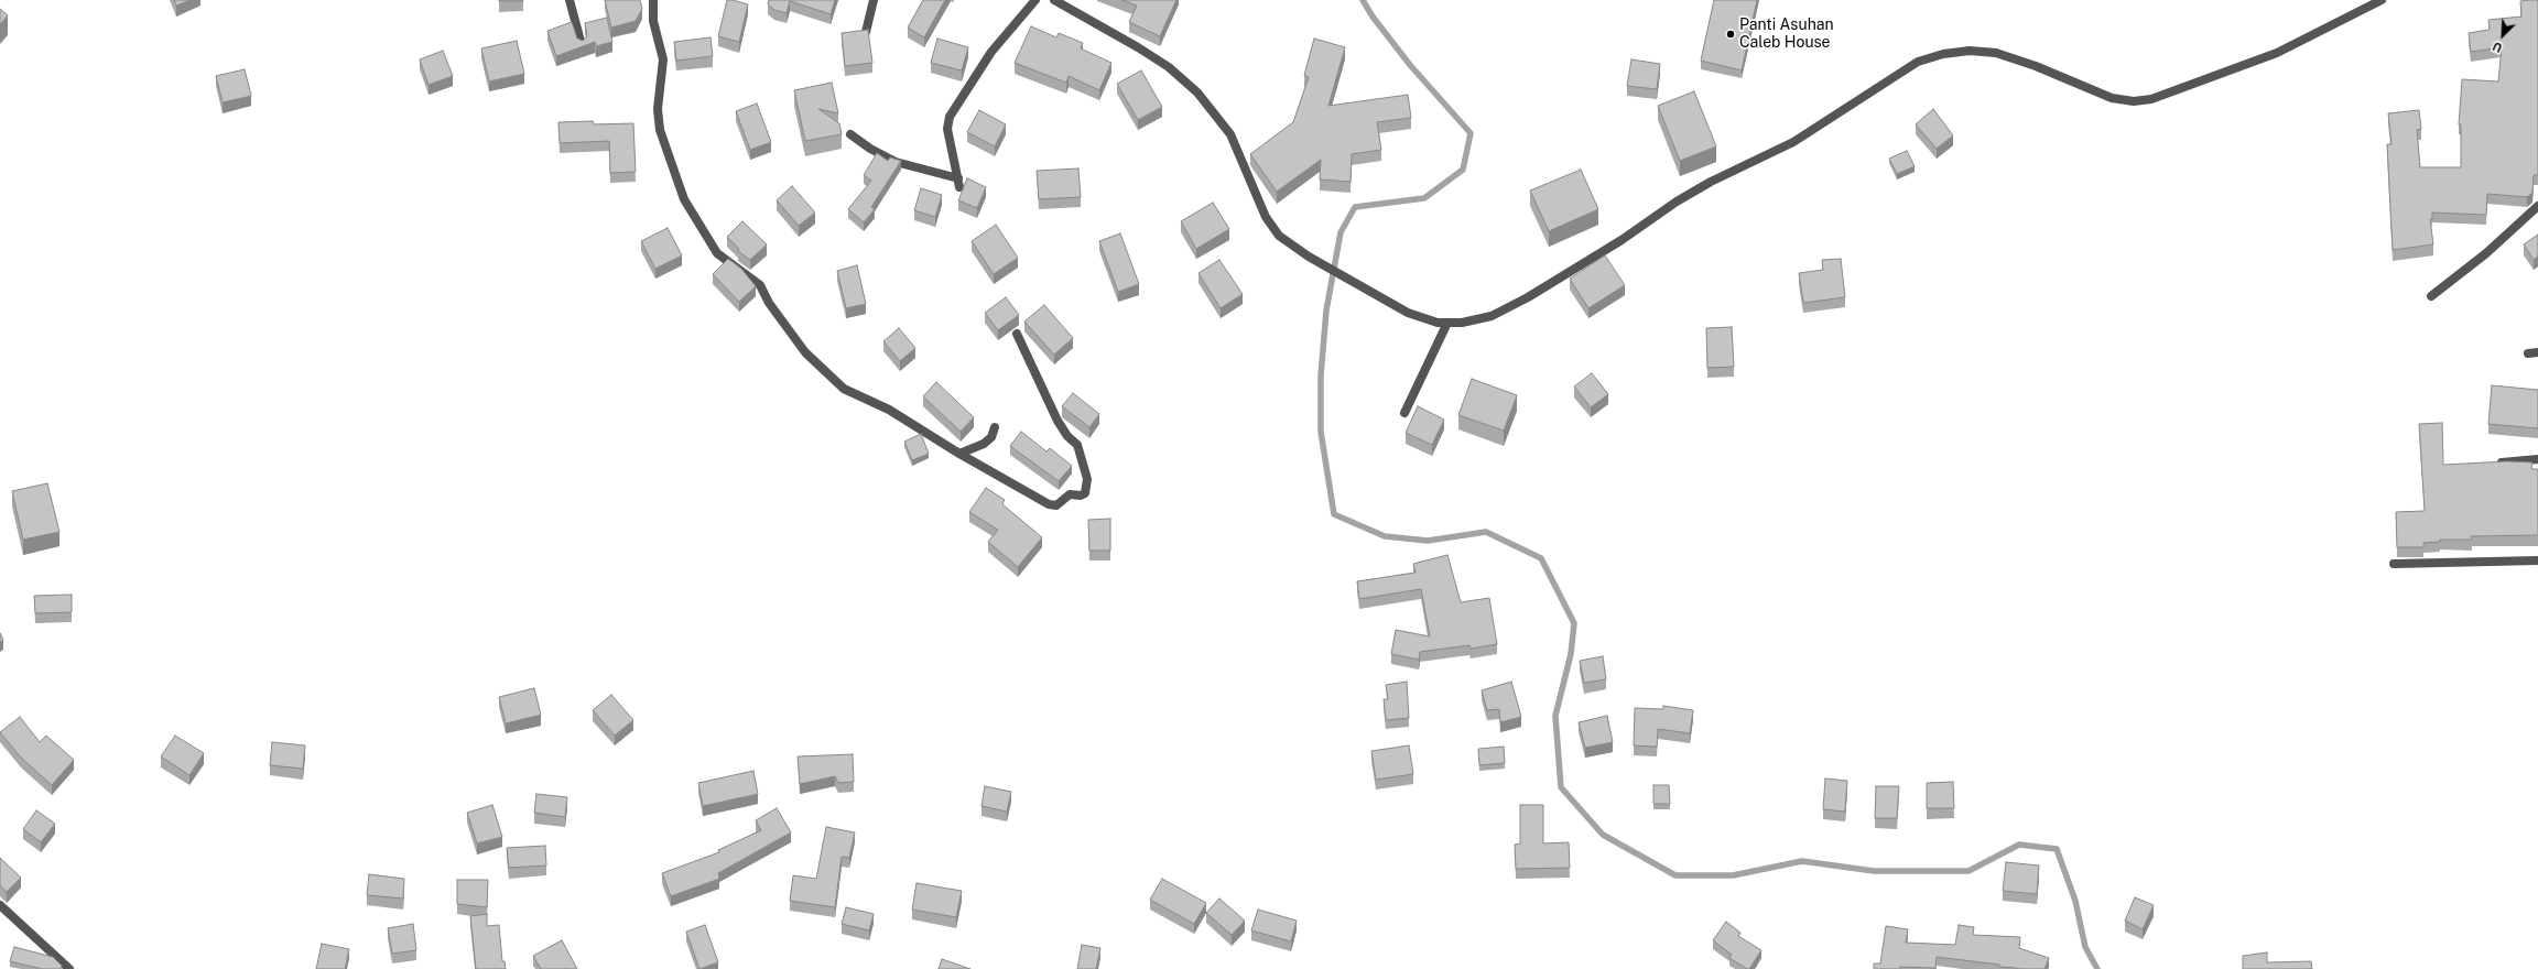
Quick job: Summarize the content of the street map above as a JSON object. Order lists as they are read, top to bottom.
{
  "places": ["Panti Asuhan Caleb House"],
  "north": "bottom left"
}
